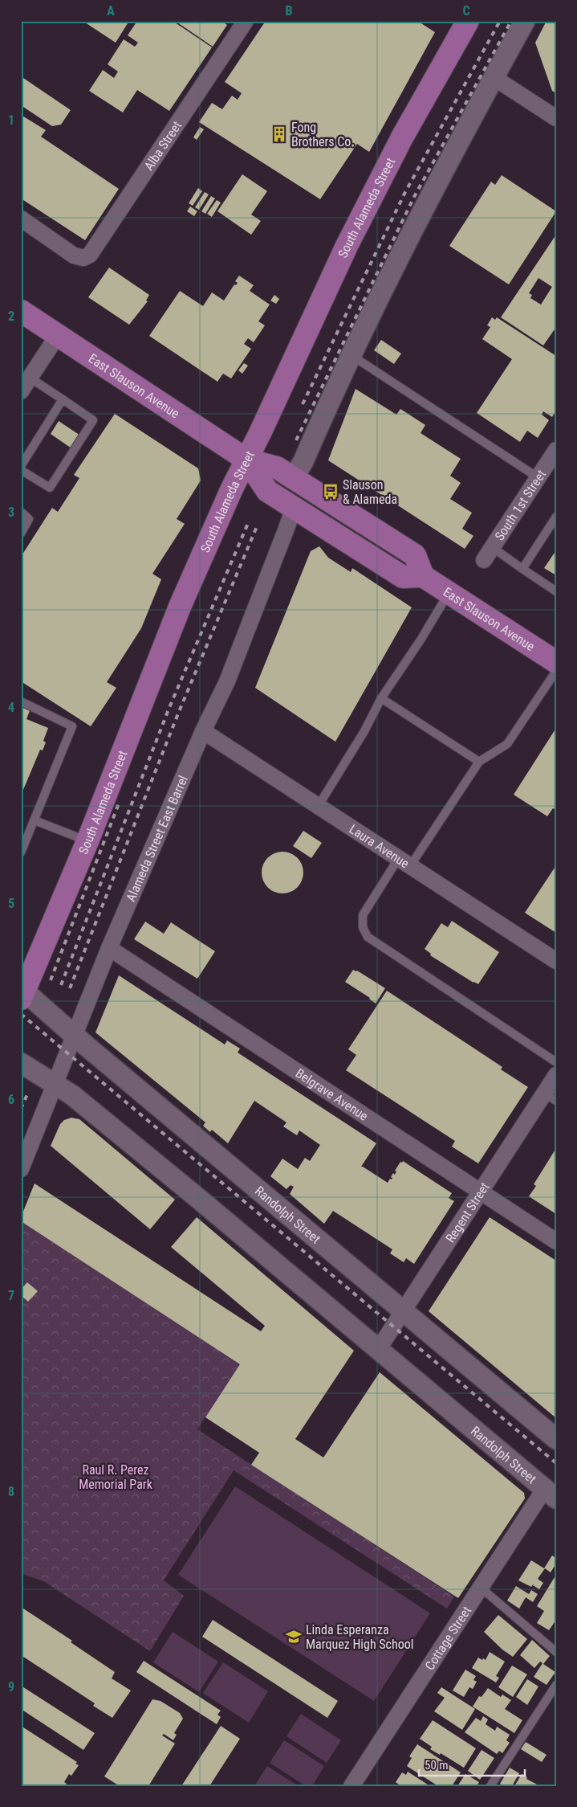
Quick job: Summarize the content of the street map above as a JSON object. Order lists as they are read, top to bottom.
{
  "streets": {
    "main road": ["South Alameda Street", "East Slauson Avenue"],
    "street": [
      "Alba Street",
      "South 1st Street",
      "Alameda Street East Barrel",
      "Laura Avenue",
      "Belgrave Avenue",
      "Regent Street",
      "Randolph Street",
      "Cottage Street"
    ]
  },
  "crossings": [
    ["South Alameda Street", "East Slauson Avenue"],
    ["South Alameda Street", "Randolph Street"],
    ["East Slauson Avenue", "Alameda Street East Barrel"],
    ["Alameda Street East Barrel", "Laura Avenue"],
    ["Alameda Street East Barrel", "Belgrave Avenue"],
    ["Alameda Street East Barrel", "Randolph Street"],
    ["Belgrave Avenue", "Regent Street"],
    ["Regent Street", "Randolph Street"],
    ["Randolph Street", "Cottage Street"]
  ],
  "parks": ["Raul R. Perez Memorial Park"],
  "places": {
    "building": ["Fong Brothers Co."],
    "bus stop": ["Slauson & Alameda"],
    "school or university": ["Linda Esperanza Marquez High School"]
  },
  "scale_bar": "50 m",
  "grid": {
    "columns": ["A", "B", "C"],
    "rows": [
      "1",
      "2",
      "3",
      "4",
      "5",
      "6",
      "7",
      "8",
      "9"
    ]
  }
}
